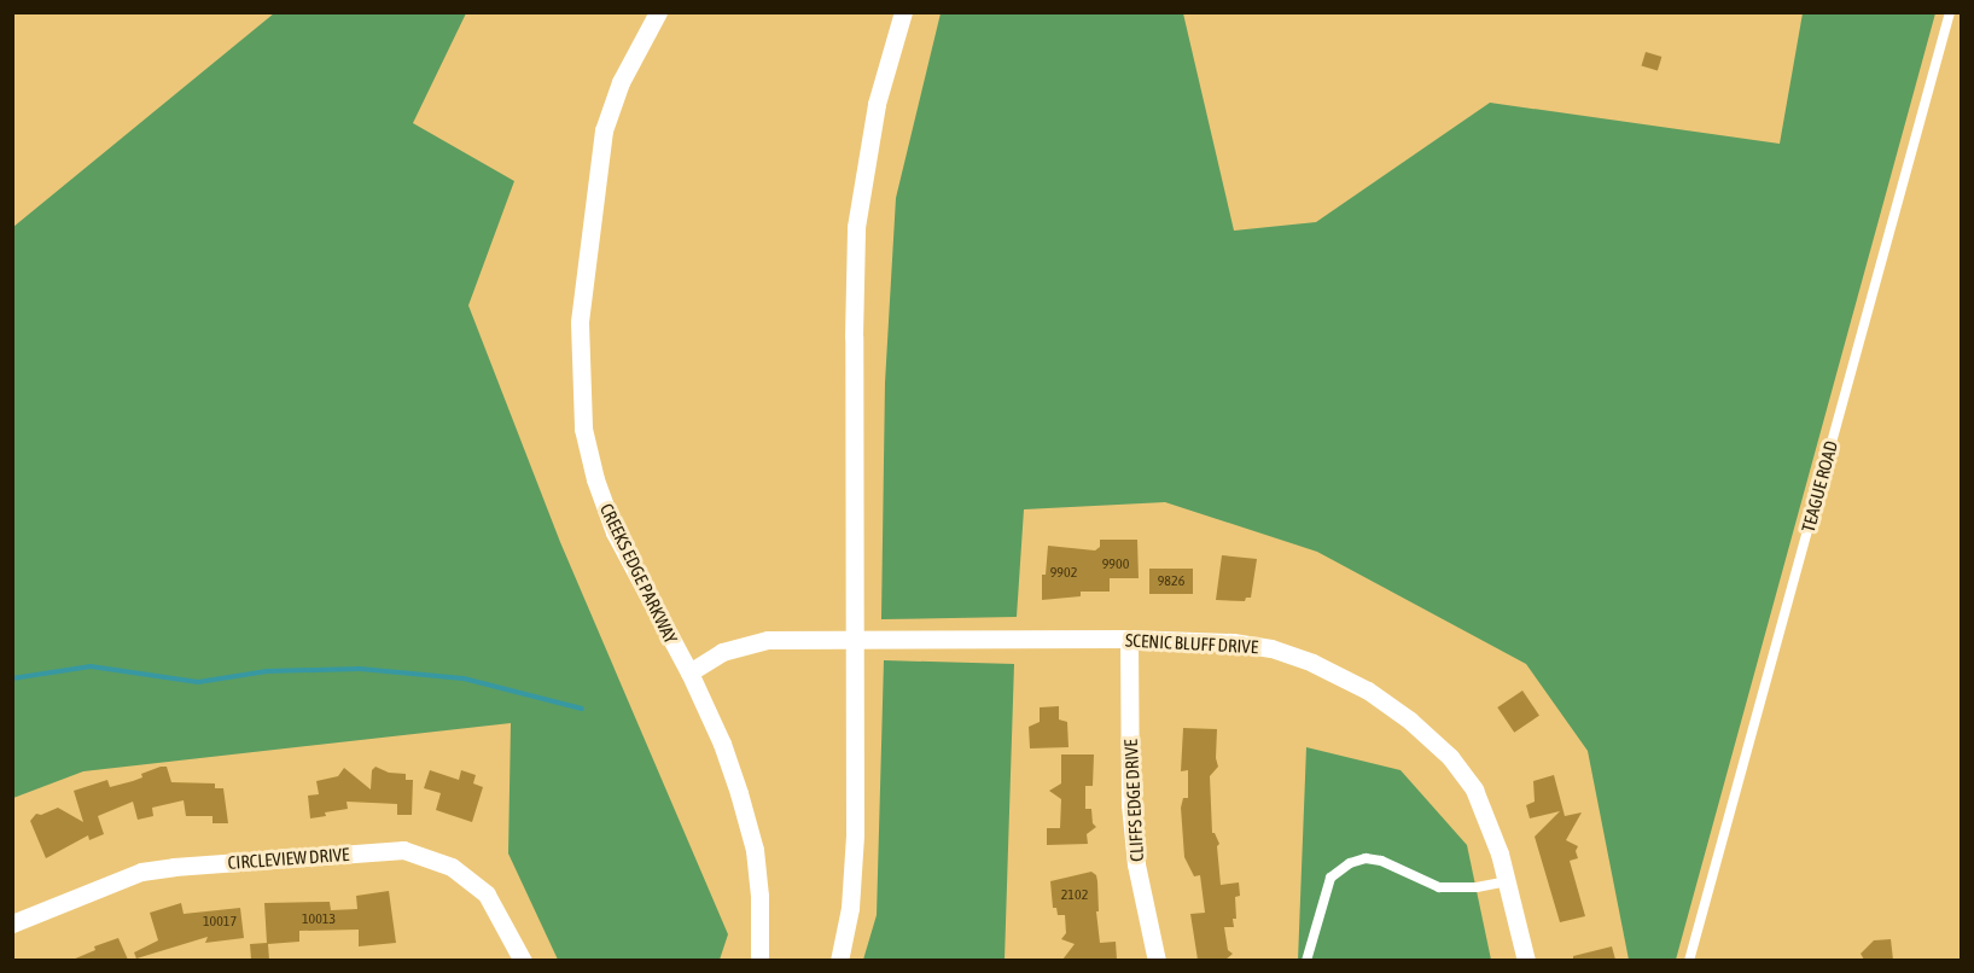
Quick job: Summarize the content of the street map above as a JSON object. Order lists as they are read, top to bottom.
{
  "streets": {
    "street": [
      "CREEKS EDGE PARKWAY",
      "SCENIC BLUFF DRIVE",
      "CLIFFS EDGE DRIVE",
      "CIRCLEVIEW DRIVE"
    ],
    "lane": ["TEAGUE ROAD"]
  },
  "crossings": [
    ["CREEKS EDGE PARKWAY", "SCENIC BLUFF DRIVE"],
    ["SCENIC BLUFF DRIVE", "CLIFFS EDGE DRIVE"]
  ],
  "house_numbers": [
    "9900",
    "9902",
    "9826",
    "2102",
    "10013",
    "10017"
  ]
}
